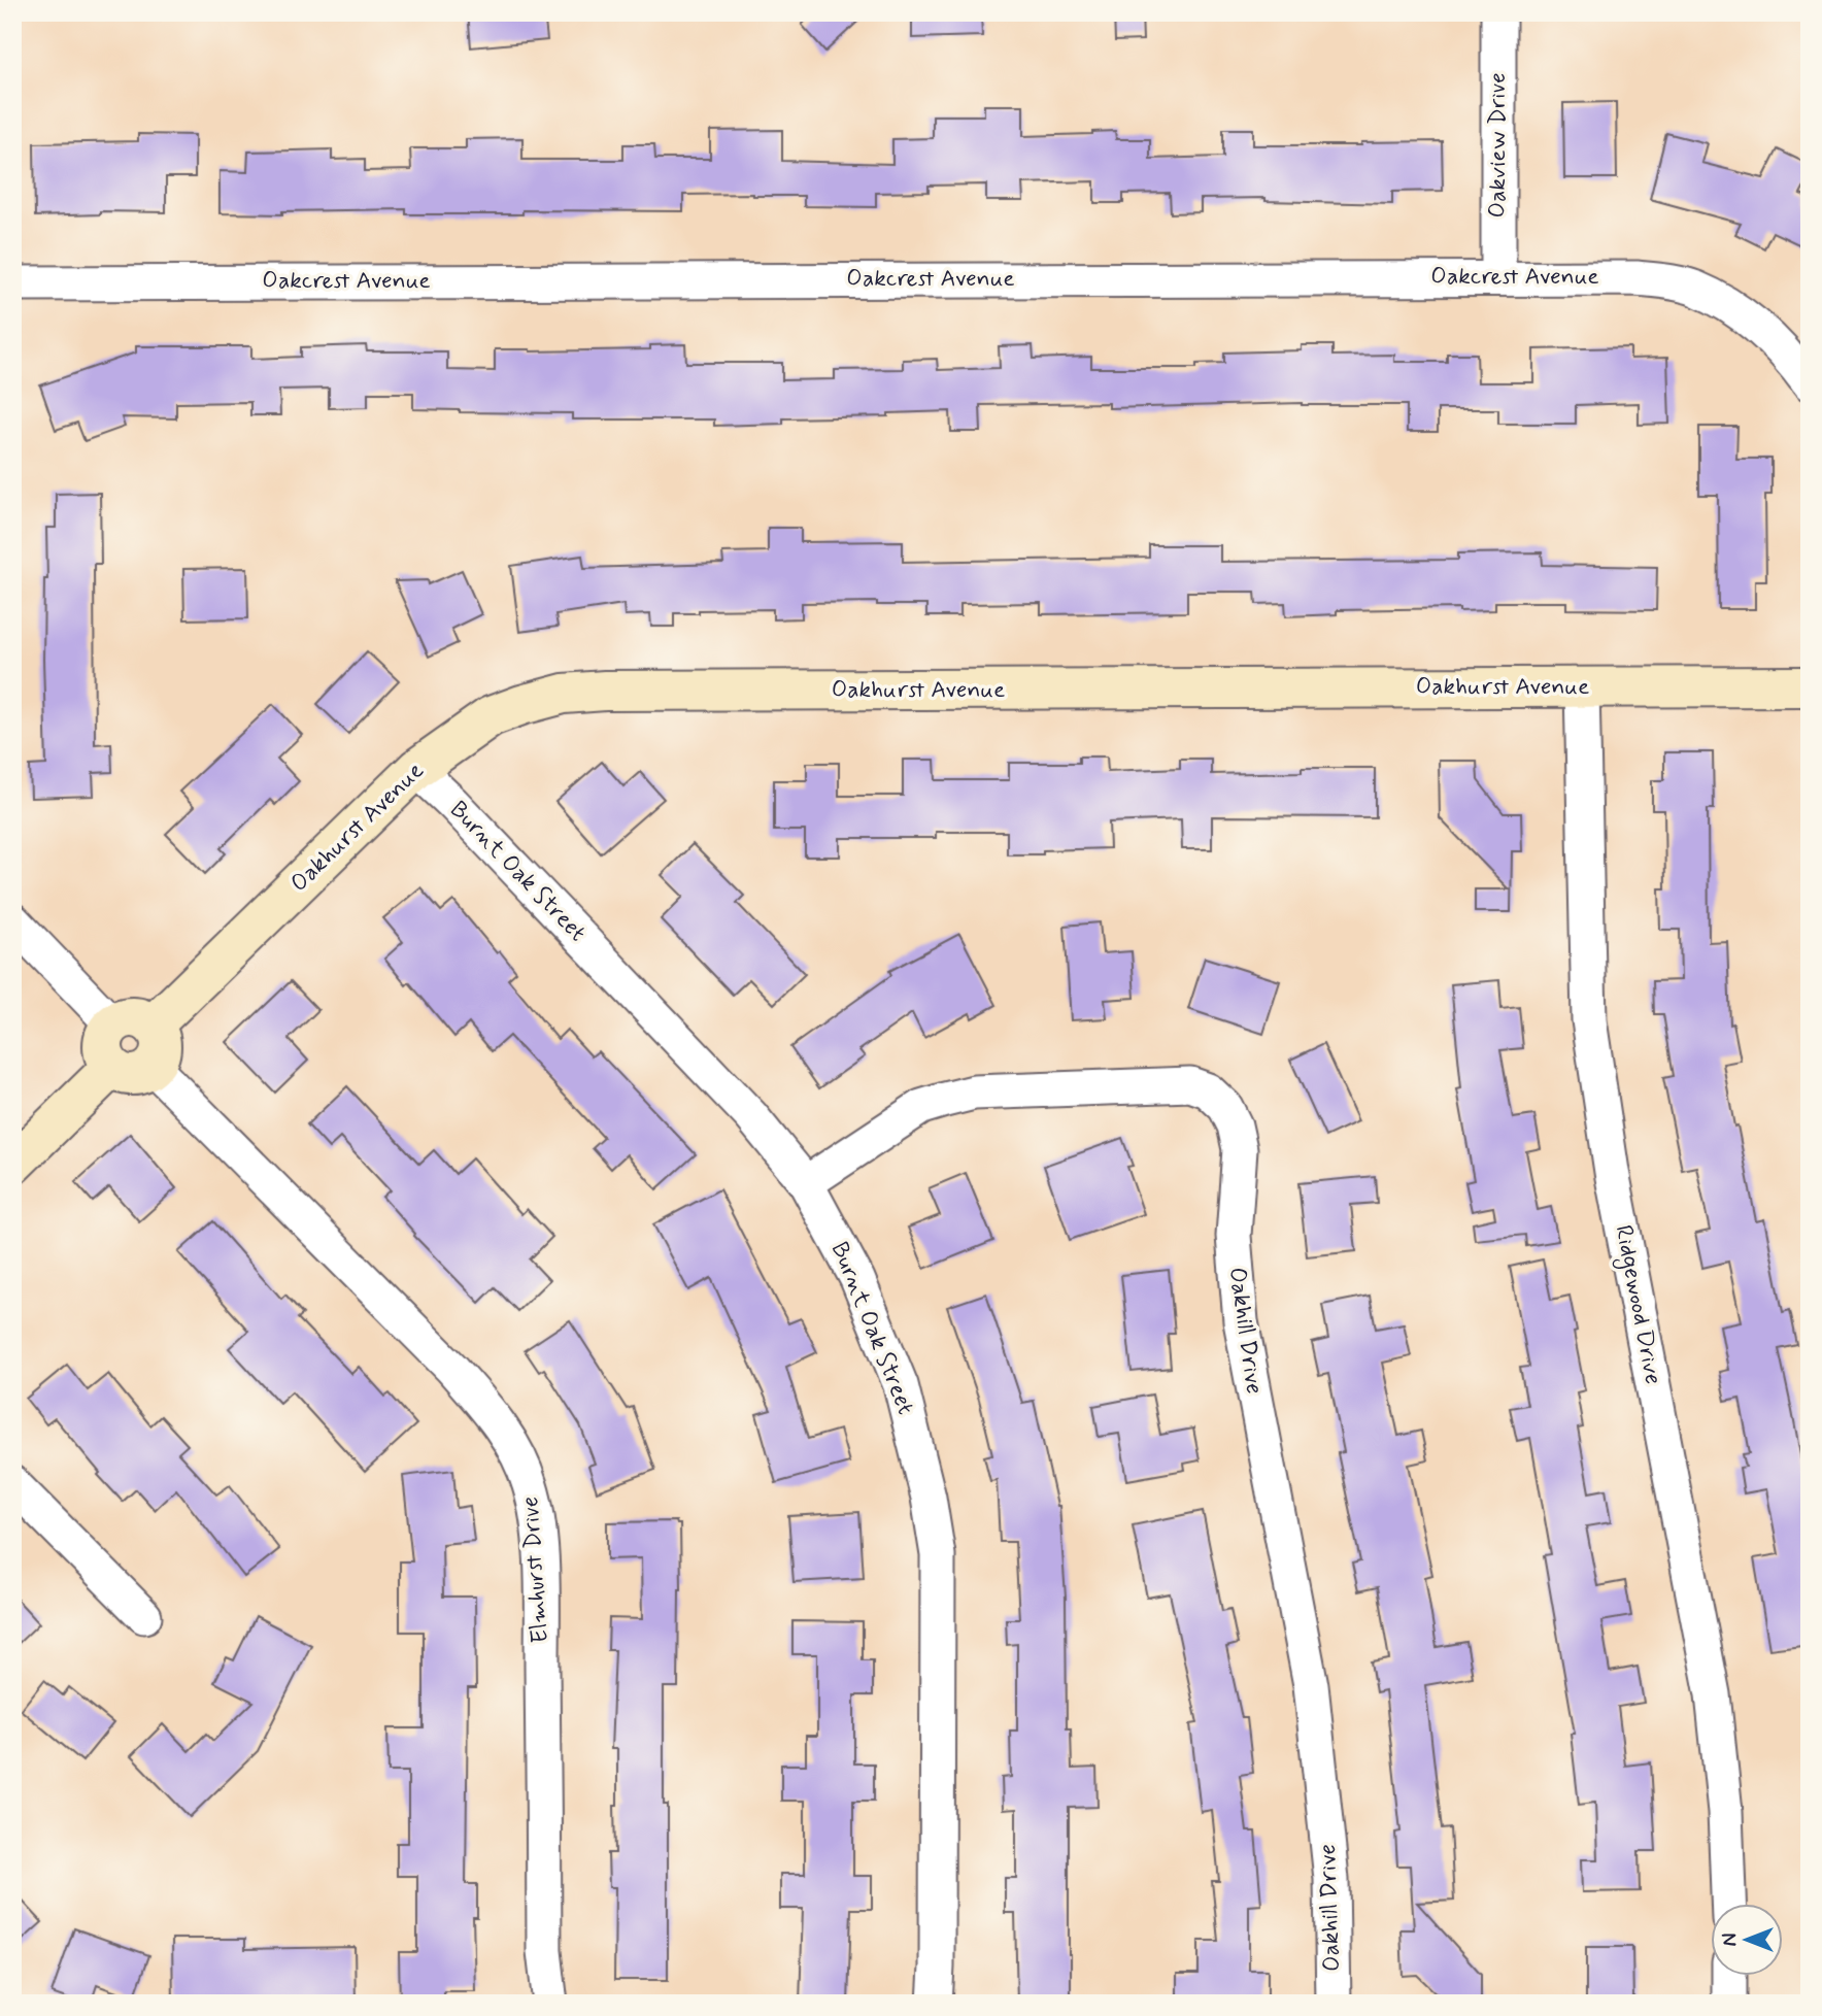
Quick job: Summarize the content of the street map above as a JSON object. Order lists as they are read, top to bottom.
{
  "streets": {
    "street": [
      "Oakview Drive",
      "Oakcrest Avenue",
      "Oakhurst Avenue",
      "Burnt Oak Street",
      "Ridgewood Drive",
      "Oakhill Drive",
      "Elmhurst Drive"
    ]
  },
  "crossings": [
    ["Oakview Drive", "Oakcrest Avenue"],
    ["Oakhurst Avenue", "Burnt Oak Street"],
    ["Oakhurst Avenue", "Ridgewood Drive"],
    ["Oakhurst Avenue", "Elmhurst Drive"],
    ["Burnt Oak Street", "Oakhill Drive"]
  ],
  "north": "left"
}
